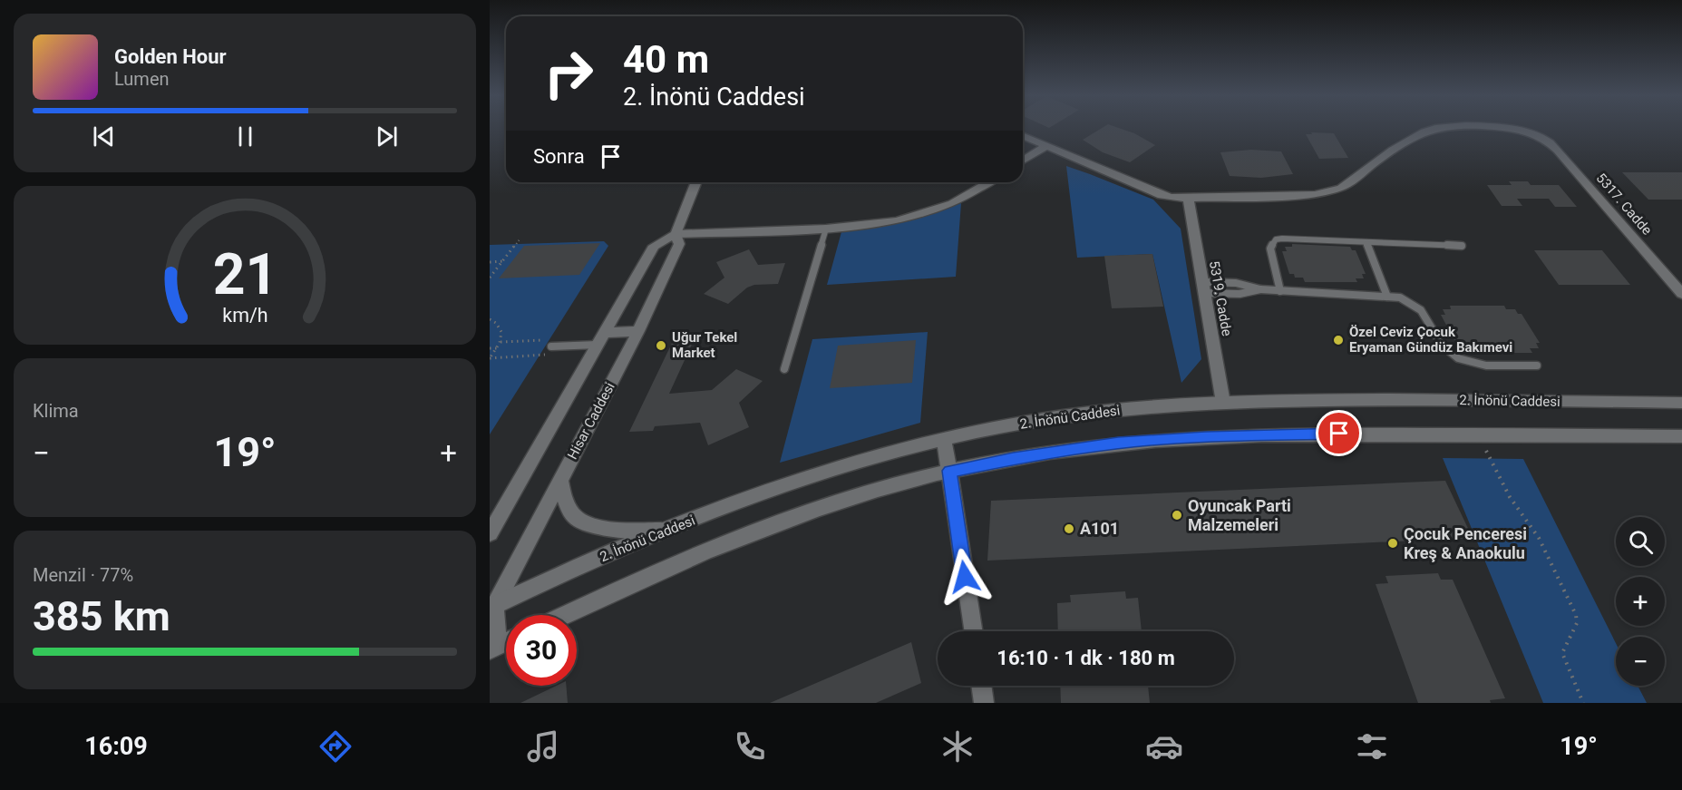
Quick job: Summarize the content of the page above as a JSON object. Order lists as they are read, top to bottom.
{
  "streets": {
    "street": [
      "5317. Cadde",
      "5319. Cadde",
      "2. İnönü Caddesi",
      "Hisar Caddesi"
    ]
  },
  "crossings": [
    ["5317. Cadde", "5319. Cadde"],
    ["5319. Cadde", "2. İnönü Caddesi"],
    ["2. İnönü Caddesi", "Hisar Caddesi"]
  ],
  "places": [
    "Özel Ceviz Çocuk Eryaman Gündüz Bakımevi",
    "Uğur Tekel Market",
    "Oyuncak Parti Malzemeleri",
    "A101",
    "Çocuk Penceresi Kreş & Anaokulu"
  ],
  "page": {
    "turn": ["40 m", "2. İnönü Caddesi"],
    "song": ["Golden Hour", "Lumen"],
    "then": "Sonra",
    "tile": [
      "Klima",
      ["Menzil · 77%", "385 km"]
    ],
    "heat": ["−", "19°", "+"],
    "map_buttons": ["+", "−"],
    "limit": "30",
    "trip": "16:10 · 1 dk · 180 m",
    "tabs": ["16:09", "19°"],
    "gauge": ["21", "km/h"]
  }
}
